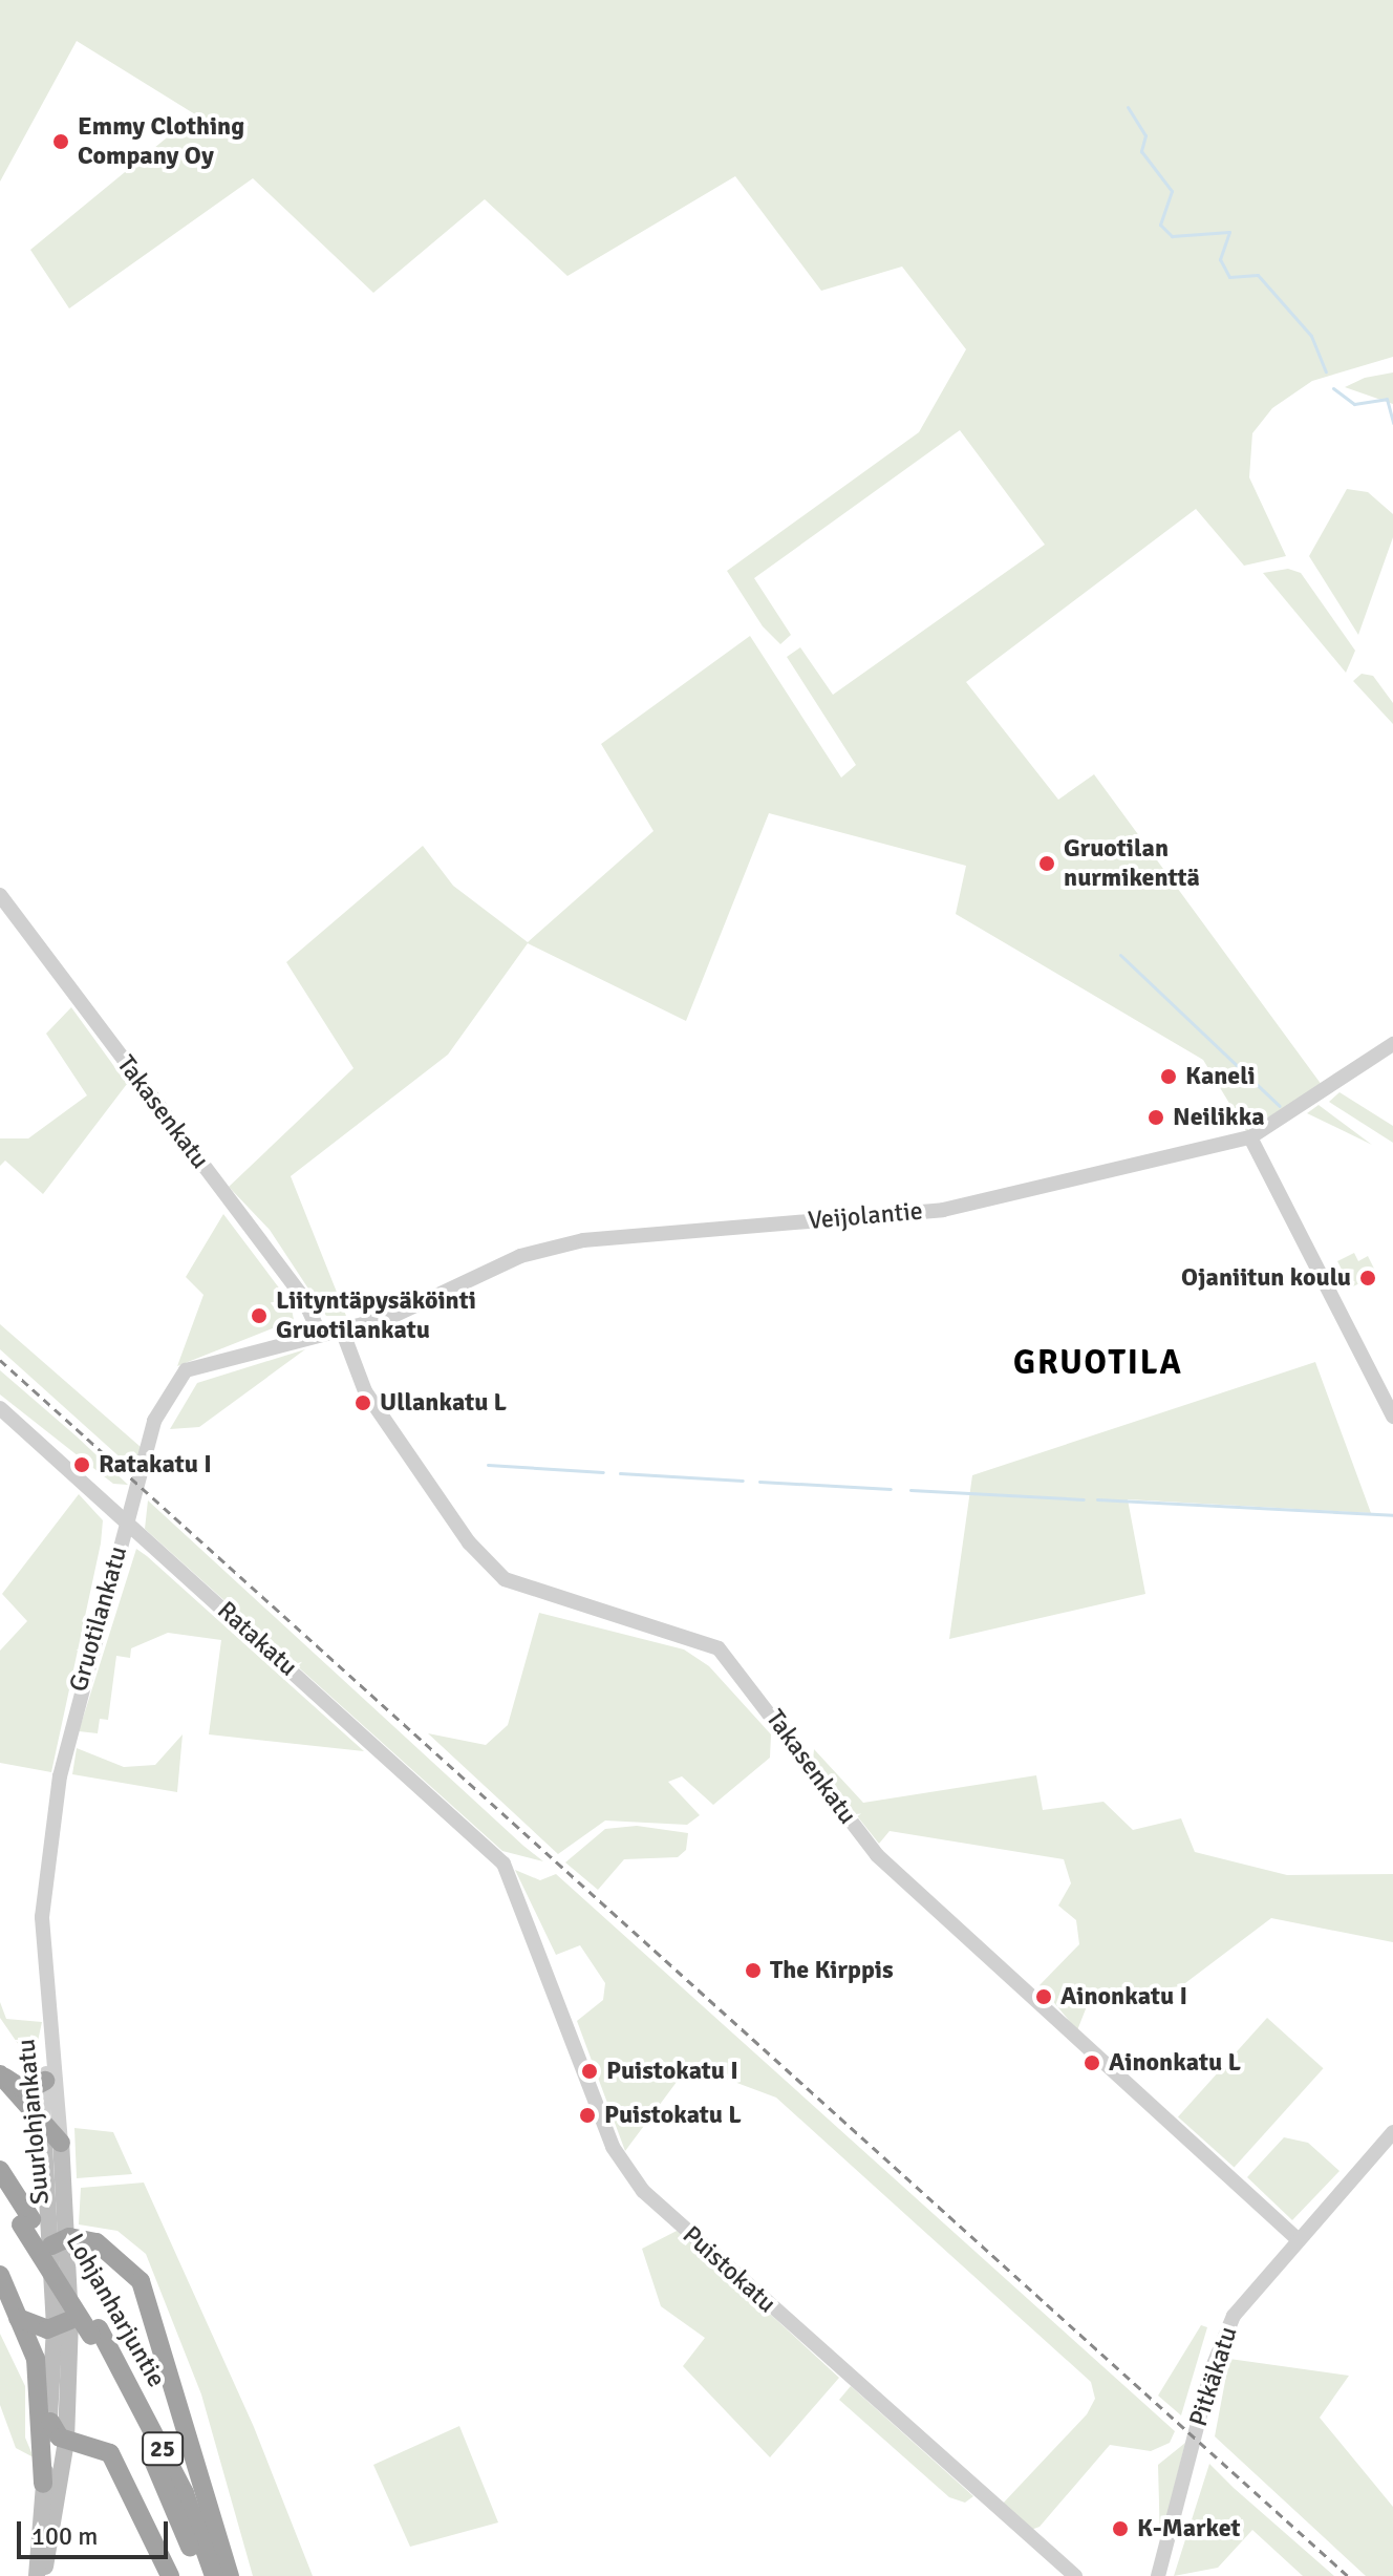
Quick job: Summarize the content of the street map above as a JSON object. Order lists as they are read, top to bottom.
{
  "streets": {
    "highway": ["Lohjanharjuntie", "25"],
    "main road": ["Suurlohjankatu"],
    "street": [
      "Takasenkatu",
      "Veijolantie",
      "Gruotilankatu",
      "Ratakatu",
      "Puistokatu",
      "Pitkäkatu"
    ]
  },
  "crossings": [
    ["Takasenkatu", "Veijolantie"],
    ["Takasenkatu", "Gruotilankatu"],
    ["Takasenkatu", "Pitkäkatu"],
    ["Veijolantie", "Gruotilankatu"],
    ["Gruotilankatu", "Ratakatu"],
    ["Gruotilankatu", "Suurlohjankatu"],
    ["Ratakatu", "Puistokatu"]
  ],
  "districts": ["GRUOTILA"],
  "places": [
    "Emmy Clothing Company Oy",
    "Gruotilan nurmikenttä",
    "Kaneli",
    "Neilikka",
    "Ojaniitun koulu",
    "Liityntäpysäköinti Gruotilankatu",
    "Ullankatu L",
    "Ratakatu I",
    "The Kirppis",
    "Ainonkatu I",
    "Ainonkatu L",
    "Puistokatu I",
    "Puistokatu L",
    "K-Market"
  ],
  "scale_bar": "100 m"
}
